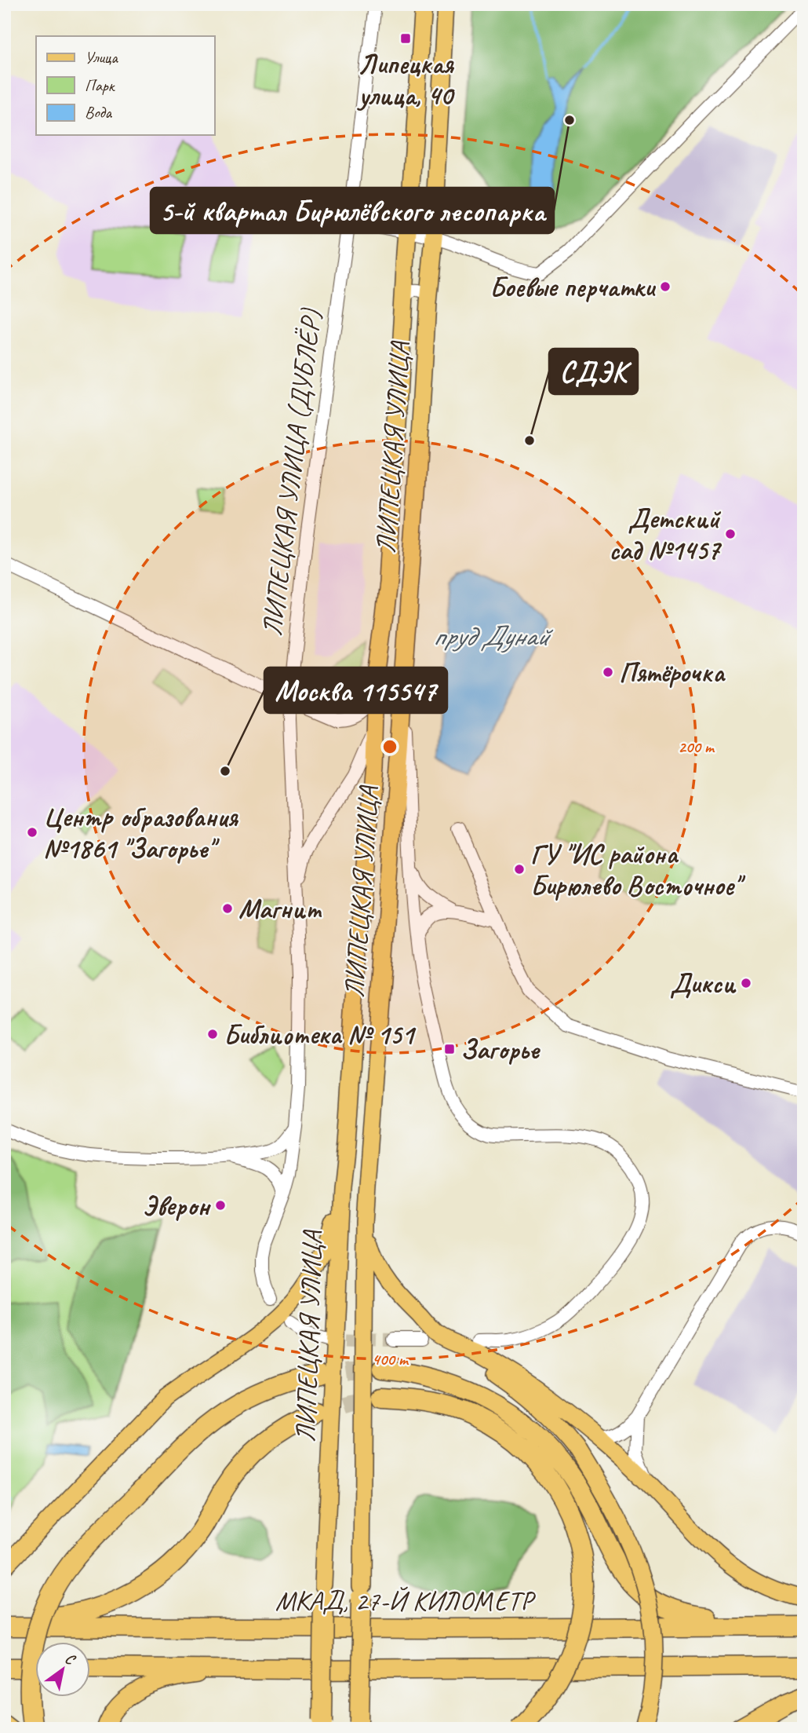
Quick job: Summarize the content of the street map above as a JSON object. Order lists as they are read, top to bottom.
{
  "streets": {
    "highway": ["МКАД, 27-Й КИЛОМЕТР"],
    "main road": ["ЛИПЕЦКАЯ УЛИЦА"],
    "street": ["ЛИПЕЦКАЯ УЛИЦА (ДУБЛЁР)"]
  },
  "water": ["пруд Дунай"],
  "places": {
    "transit": ["Липецкая улица, 40", "Загорье"],
    "other": [
      "5-й квартал Бирюлёвского лесопарка",
      "Боевые перчатки",
      "СДЭК",
      "Детский сад №1457",
      "Пятёрочка",
      "Москва 115547",
      "Центр образования №1861 \"Загорье\"",
      "ГУ \"ИС района Бирюлево Восточное\"",
      "Магнит",
      "Дикси",
      "Библиотека № 151",
      "Эверон"
    ]
  },
  "legend": ["Улица", "Парк", "Вода"],
  "north": "top right",
  "rings": ["200 m", "400 m"]
}
